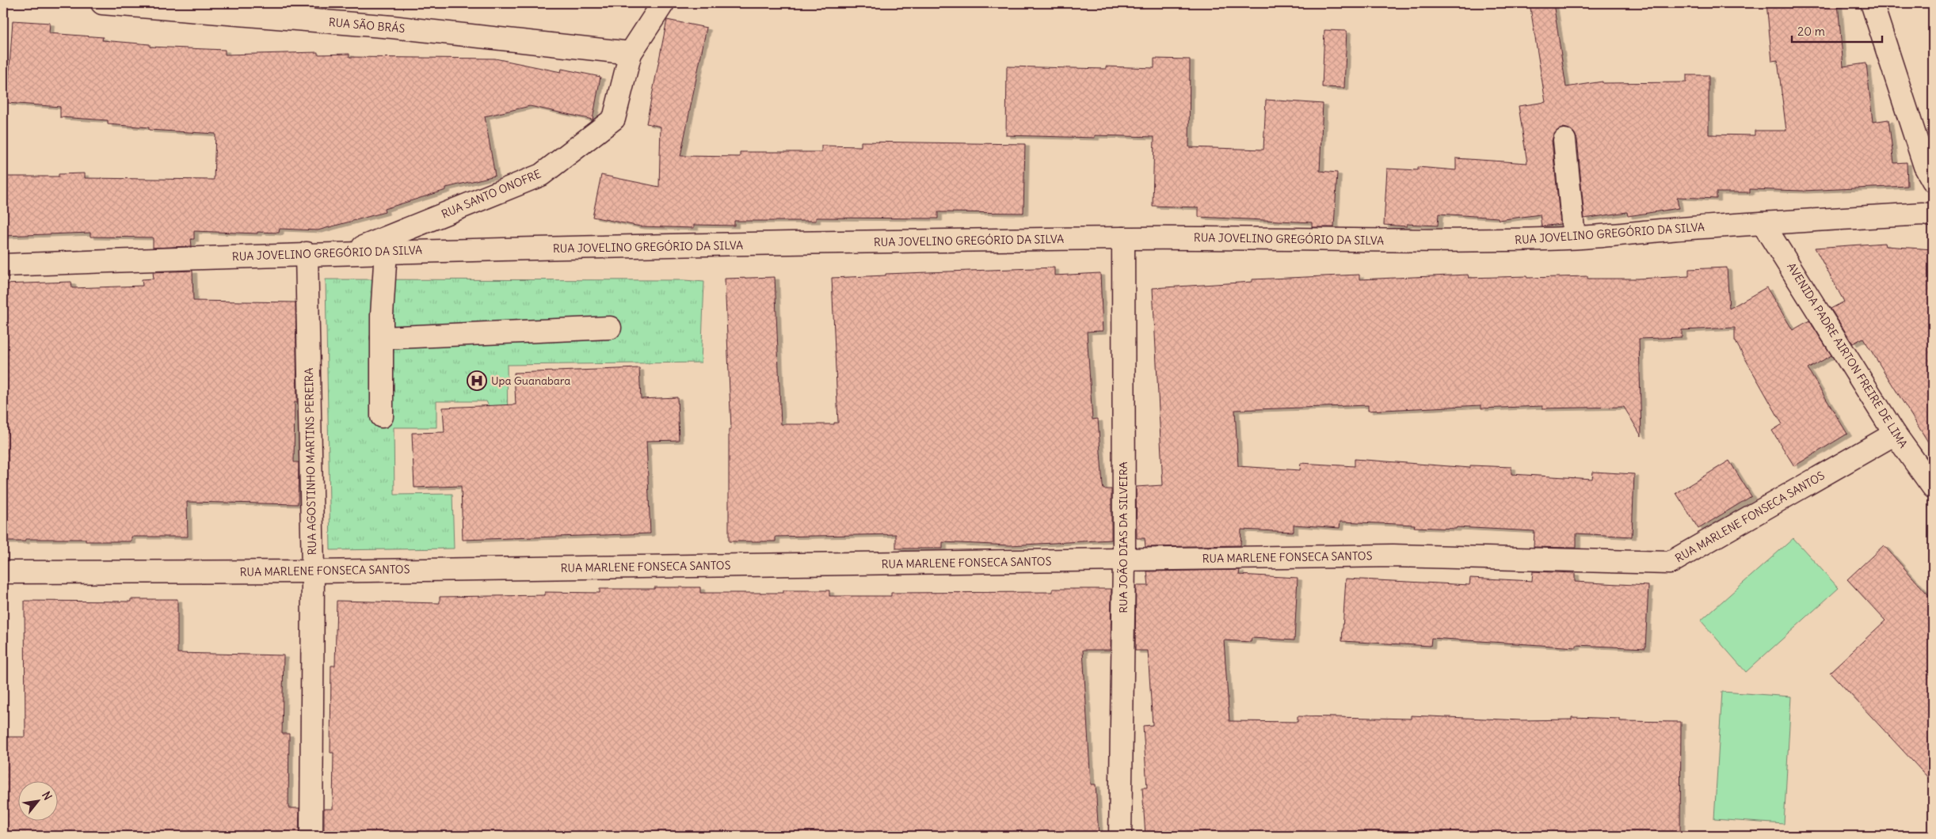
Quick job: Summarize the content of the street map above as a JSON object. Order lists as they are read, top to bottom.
{
  "streets": {
    "street": [
      "RUA SÃO BRÁS",
      "RUA SANTO ONOFRE",
      "RUA JOVELINO GREGÓRIO DA SILVA",
      "AVENIDA PADRE AIRTON FREIRE DE LIMA",
      "RUA AGOSTINHO MARTINS PEREIRA",
      "RUA MARLENE FONSECA SANTOS",
      "RUA JOÃO DIAS DA SILVEIRA"
    ]
  },
  "crossings": [
    ["RUA SÃO BRÁS", "RUA SANTO ONOFRE"],
    ["RUA SANTO ONOFRE", "RUA JOVELINO GREGÓRIO DA SILVA"],
    ["RUA JOVELINO GREGÓRIO DA SILVA", "AVENIDA PADRE AIRTON FREIRE DE LIMA"],
    ["RUA JOVELINO GREGÓRIO DA SILVA", "RUA AGOSTINHO MARTINS PEREIRA"],
    ["RUA JOVELINO GREGÓRIO DA SILVA", "RUA JOÃO DIAS DA SILVEIRA"],
    ["AVENIDA PADRE AIRTON FREIRE DE LIMA", "RUA MARLENE FONSECA SANTOS"],
    ["RUA AGOSTINHO MARTINS PEREIRA", "RUA MARLENE FONSECA SANTOS"],
    ["RUA MARLENE FONSECA SANTOS", "RUA JOÃO DIAS DA SILVEIRA"]
  ],
  "places": {
    "hospital": ["Upa Guanabara"]
  },
  "scale_bar": "20 m",
  "north": "top right"
}
